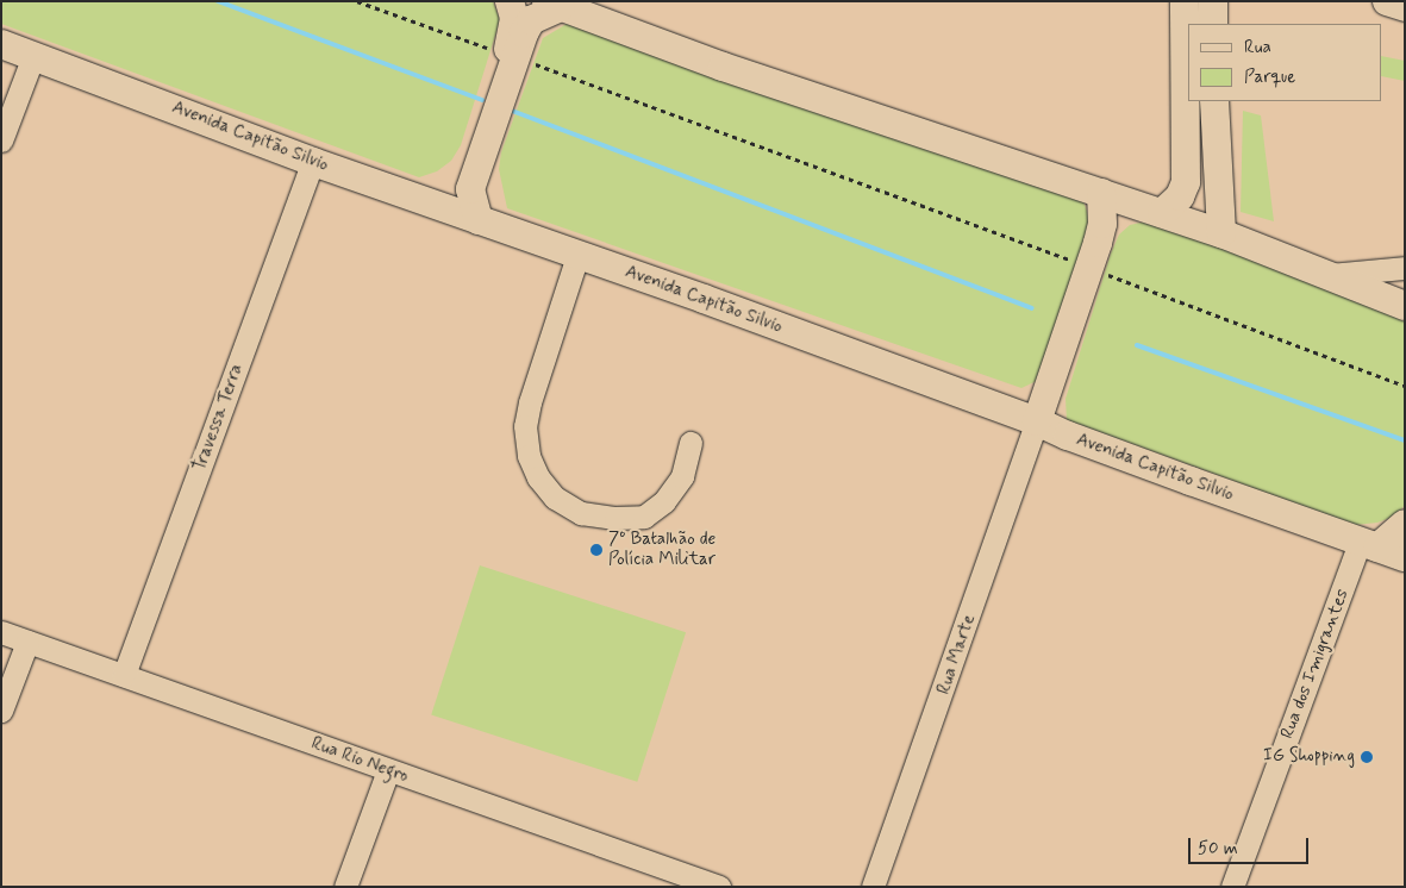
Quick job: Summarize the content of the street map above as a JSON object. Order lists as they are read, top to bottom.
{
  "streets": {
    "main road": ["Avenida Capitão Silvio"],
    "street": [
      "Travessa Terra",
      "Rua Marte",
      "Rua dos Imigrantes",
      "Rua Rio Negro"
    ]
  },
  "crossings": [
    ["Avenida Capitão Silvio", "Travessa Terra"],
    ["Avenida Capitão Silvio", "Rua Marte"],
    ["Avenida Capitão Silvio", "Rua dos Imigrantes"],
    ["Travessa Terra", "Rua Rio Negro"]
  ],
  "places": ["7º Batalhão de Polícia Militar", "IG Shopping"],
  "legend": ["Rua", "Parque"],
  "scale_bar": "50 m"
}
